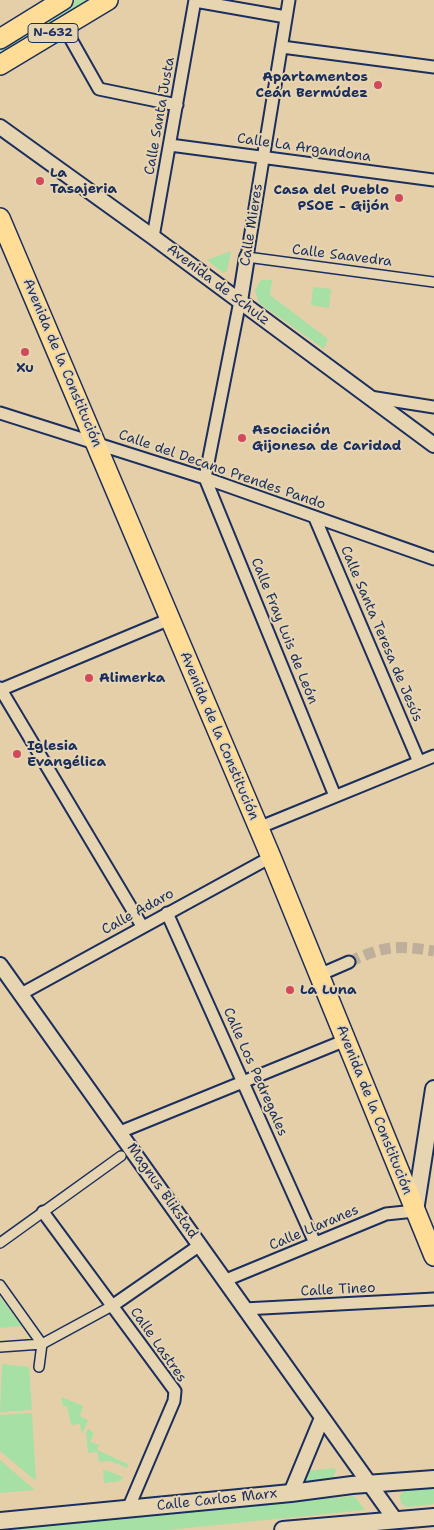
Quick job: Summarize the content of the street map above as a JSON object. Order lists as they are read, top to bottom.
{
  "streets": {
    "main road": ["N-632", "Avenida de la Constitución", "Calle Carlos Marx"],
    "street": [
      "Calle Santa Justa",
      "Calle La Argandona",
      "Calle Mieres",
      "Calle Saavedra",
      "Avenida de Schulz",
      "Calle del Decano Prendes Pando",
      "Calle Fray Luis de León",
      "Calle Santa Teresa de Jesús",
      "Calle Adaro",
      "Calle Los Pedregales",
      "Magnus Blikstad",
      "Calle Llaranes",
      "Calle Tineo",
      "Calle Lastres"
    ]
  },
  "crossings": [
    ["Calle Santa Justa", "Calle La Argandona"],
    ["Calle Santa Justa", "Avenida de Schulz"],
    ["Calle La Argandona", "Calle Mieres"],
    ["Calle Mieres", "Calle Saavedra"],
    ["Calle Mieres", "Avenida de Schulz"],
    ["Calle Mieres", "Calle del Decano Prendes Pando"],
    ["Calle Mieres", "Calle Fray Luis de León"],
    ["Avenida de la Constitución", "Calle del Decano Prendes Pando"],
    ["Avenida de la Constitución", "Calle Adaro"],
    ["Avenida de la Constitución", "Calle Llaranes"],
    ["Calle del Decano Prendes Pando", "Calle Fray Luis de León"],
    ["Calle del Decano Prendes Pando", "Calle Santa Teresa de Jesús"],
    ["Calle Adaro", "Calle Los Pedregales"],
    ["Calle Adaro", "Magnus Blikstad"],
    ["Calle Los Pedregales", "Calle Llaranes"],
    ["Magnus Blikstad", "Calle Llaranes"],
    ["Magnus Blikstad", "Calle Tineo"],
    ["Magnus Blikstad", "Calle Carlos Marx"],
    ["Calle Lastres", "Calle Carlos Marx"]
  ],
  "places": [
    "Apartamentos Ceán Bermúdez",
    "La Tasajeria",
    "Casa del Pueblo PSOE - Gijón",
    "Xu",
    "Asociación Gijonesa de Caridad",
    "Alimerka",
    "Iglesia Evangélica",
    "La Luna"
  ]
}
